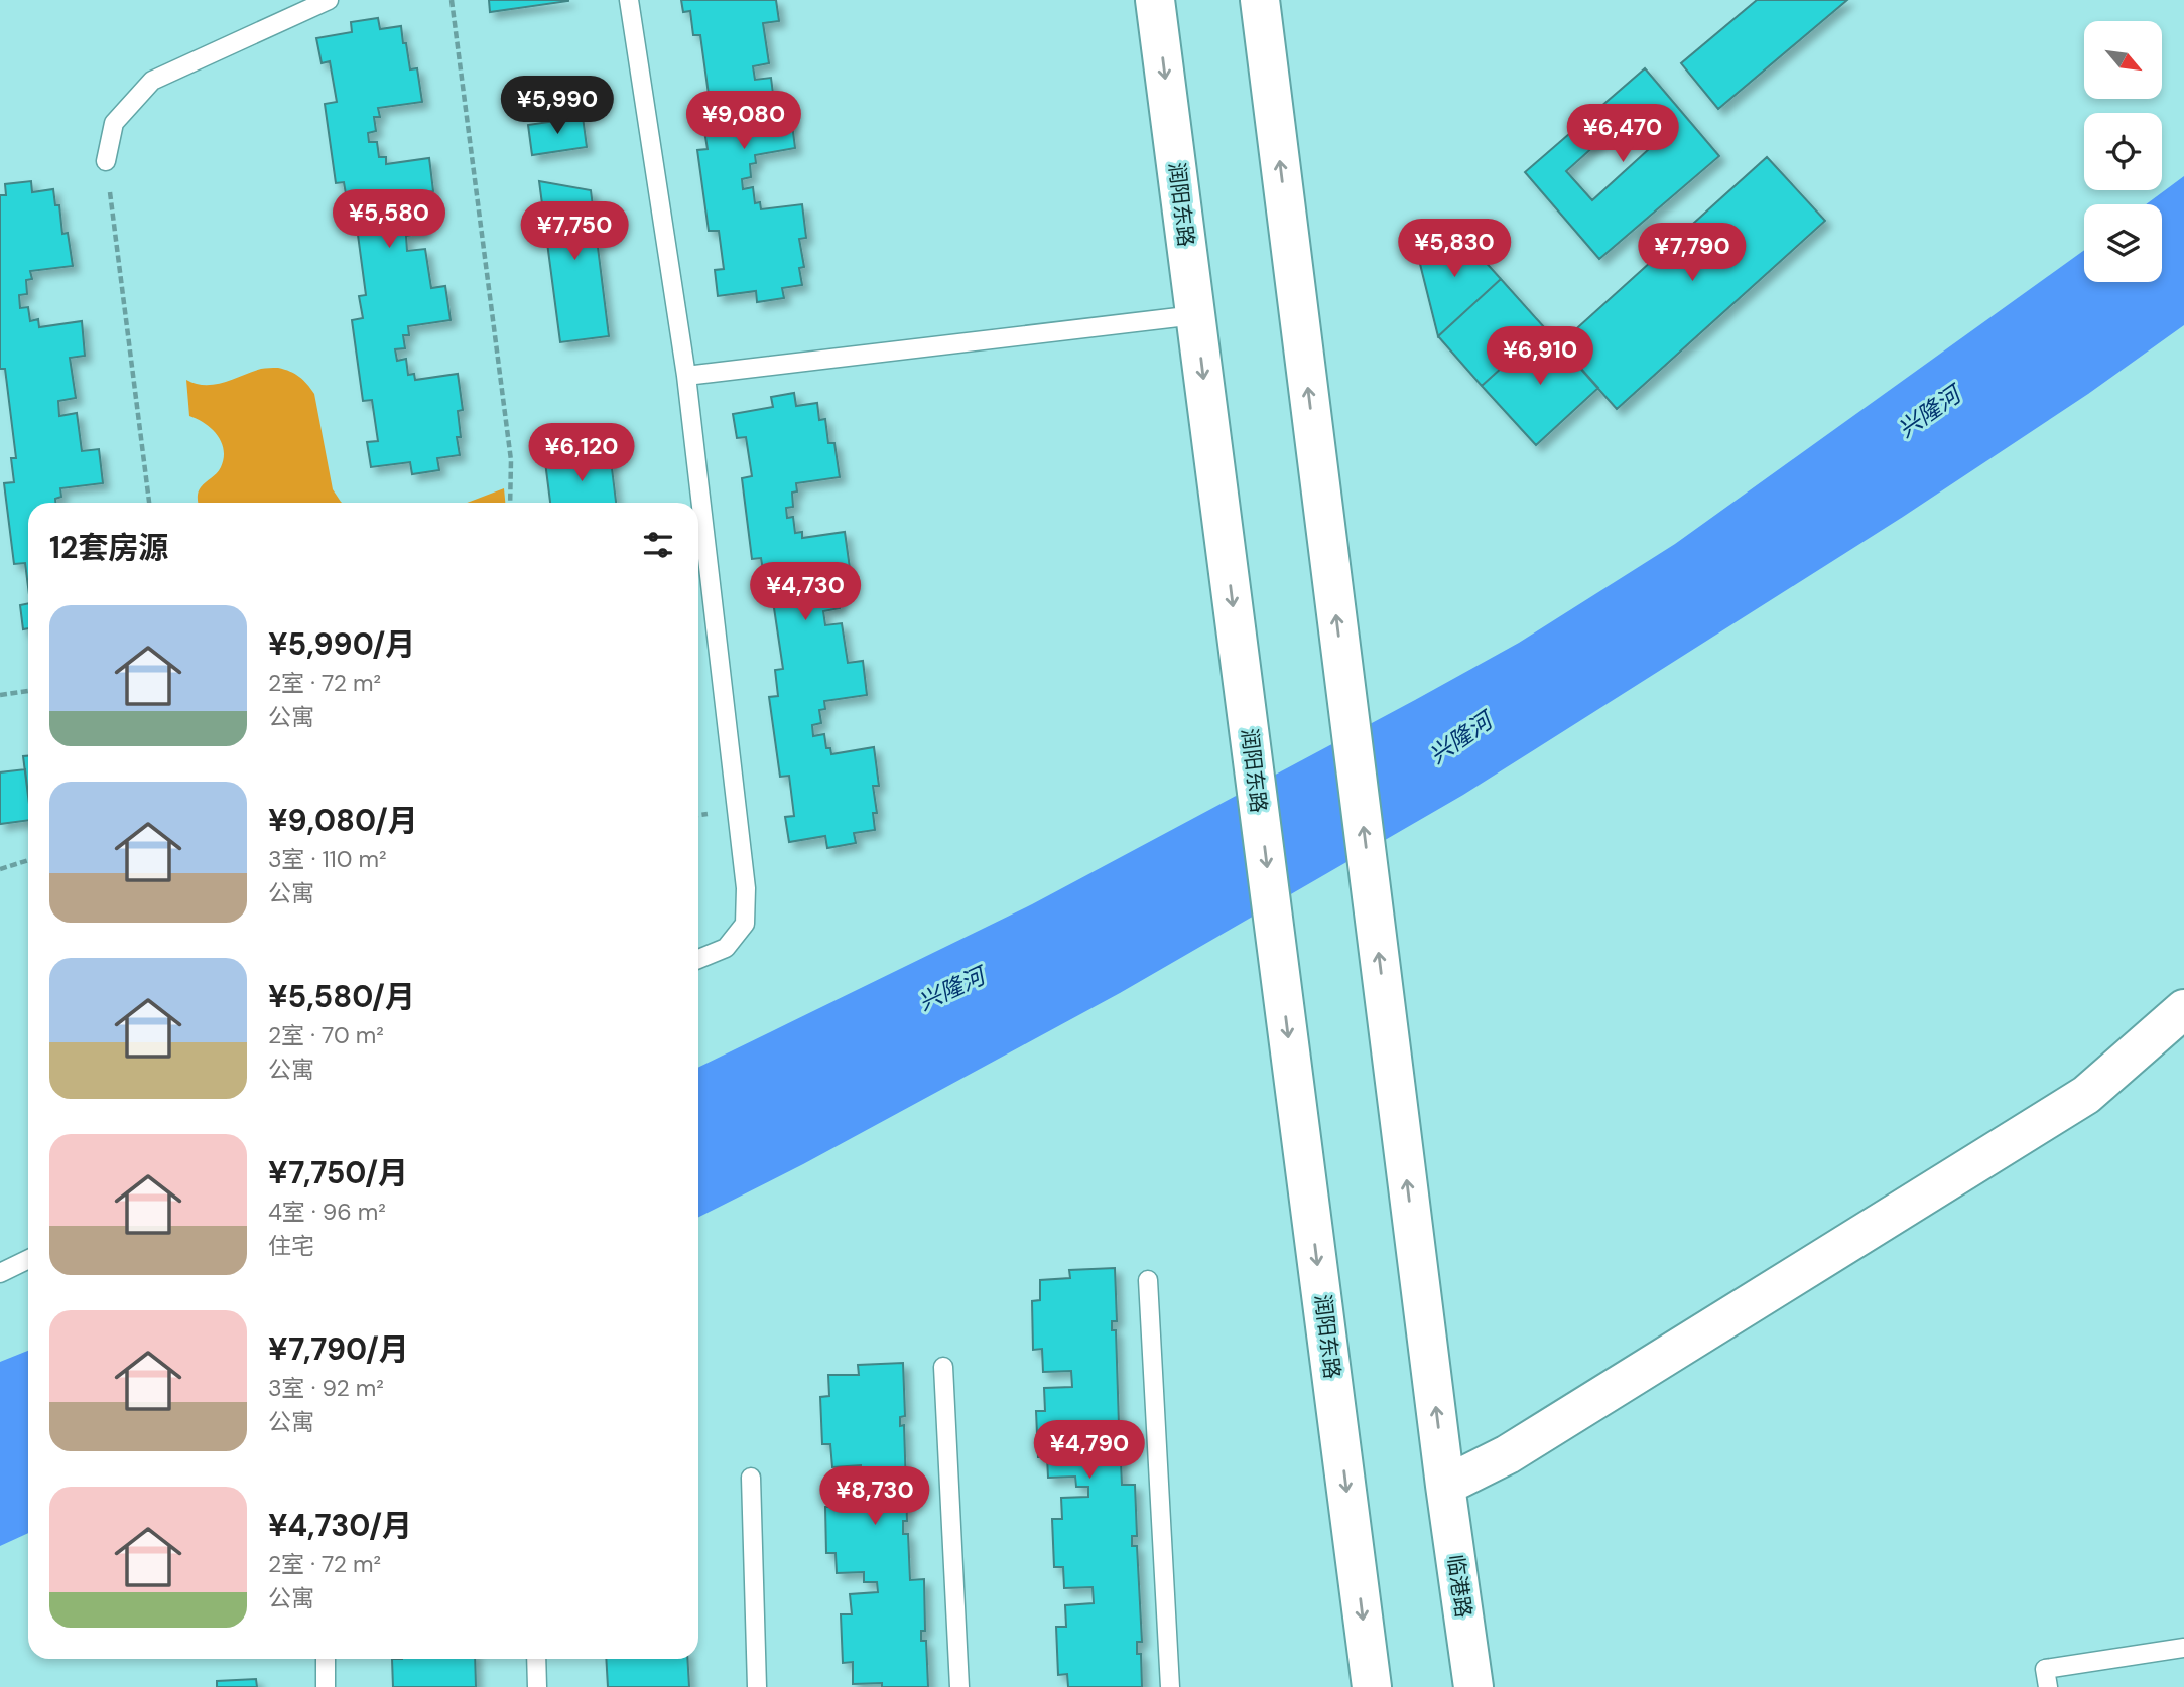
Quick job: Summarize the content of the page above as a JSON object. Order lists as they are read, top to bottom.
{
  "streets": {
    "main road": ["润阳东路", "临港路"]
  },
  "water": ["兴隆河"],
  "north": "bottom right",
  "page": {
    "price": [
      "¥5,990",
      "¥9,080",
      "¥6,470",
      "¥5,580",
      "¥7,750",
      "¥5,830",
      "¥7,790",
      "¥6,910",
      "¥6,120",
      "¥4,730",
      "¥4,790",
      "¥8,730"
    ],
    "heading": "12套房源",
    "list": [
      {
        "name": "¥5,990/月",
        "note": "2室 · 72 m² · 公寓"
      },
      {
        "name": "¥9,080/月",
        "note": "3室 · 110 m² · 公寓"
      },
      {
        "name": "¥5,580/月",
        "note": "2室 · 70 m² · 公寓"
      },
      {
        "name": "¥7,750/月",
        "note": "4室 · 96 m² · 住宅"
      },
      {
        "name": "¥7,790/月",
        "note": "3室 · 92 m² · 公寓"
      },
      {
        "name": "¥4,730/月",
        "note": "2室 · 72 m² · 公寓"
      }
    ]
  }
}
